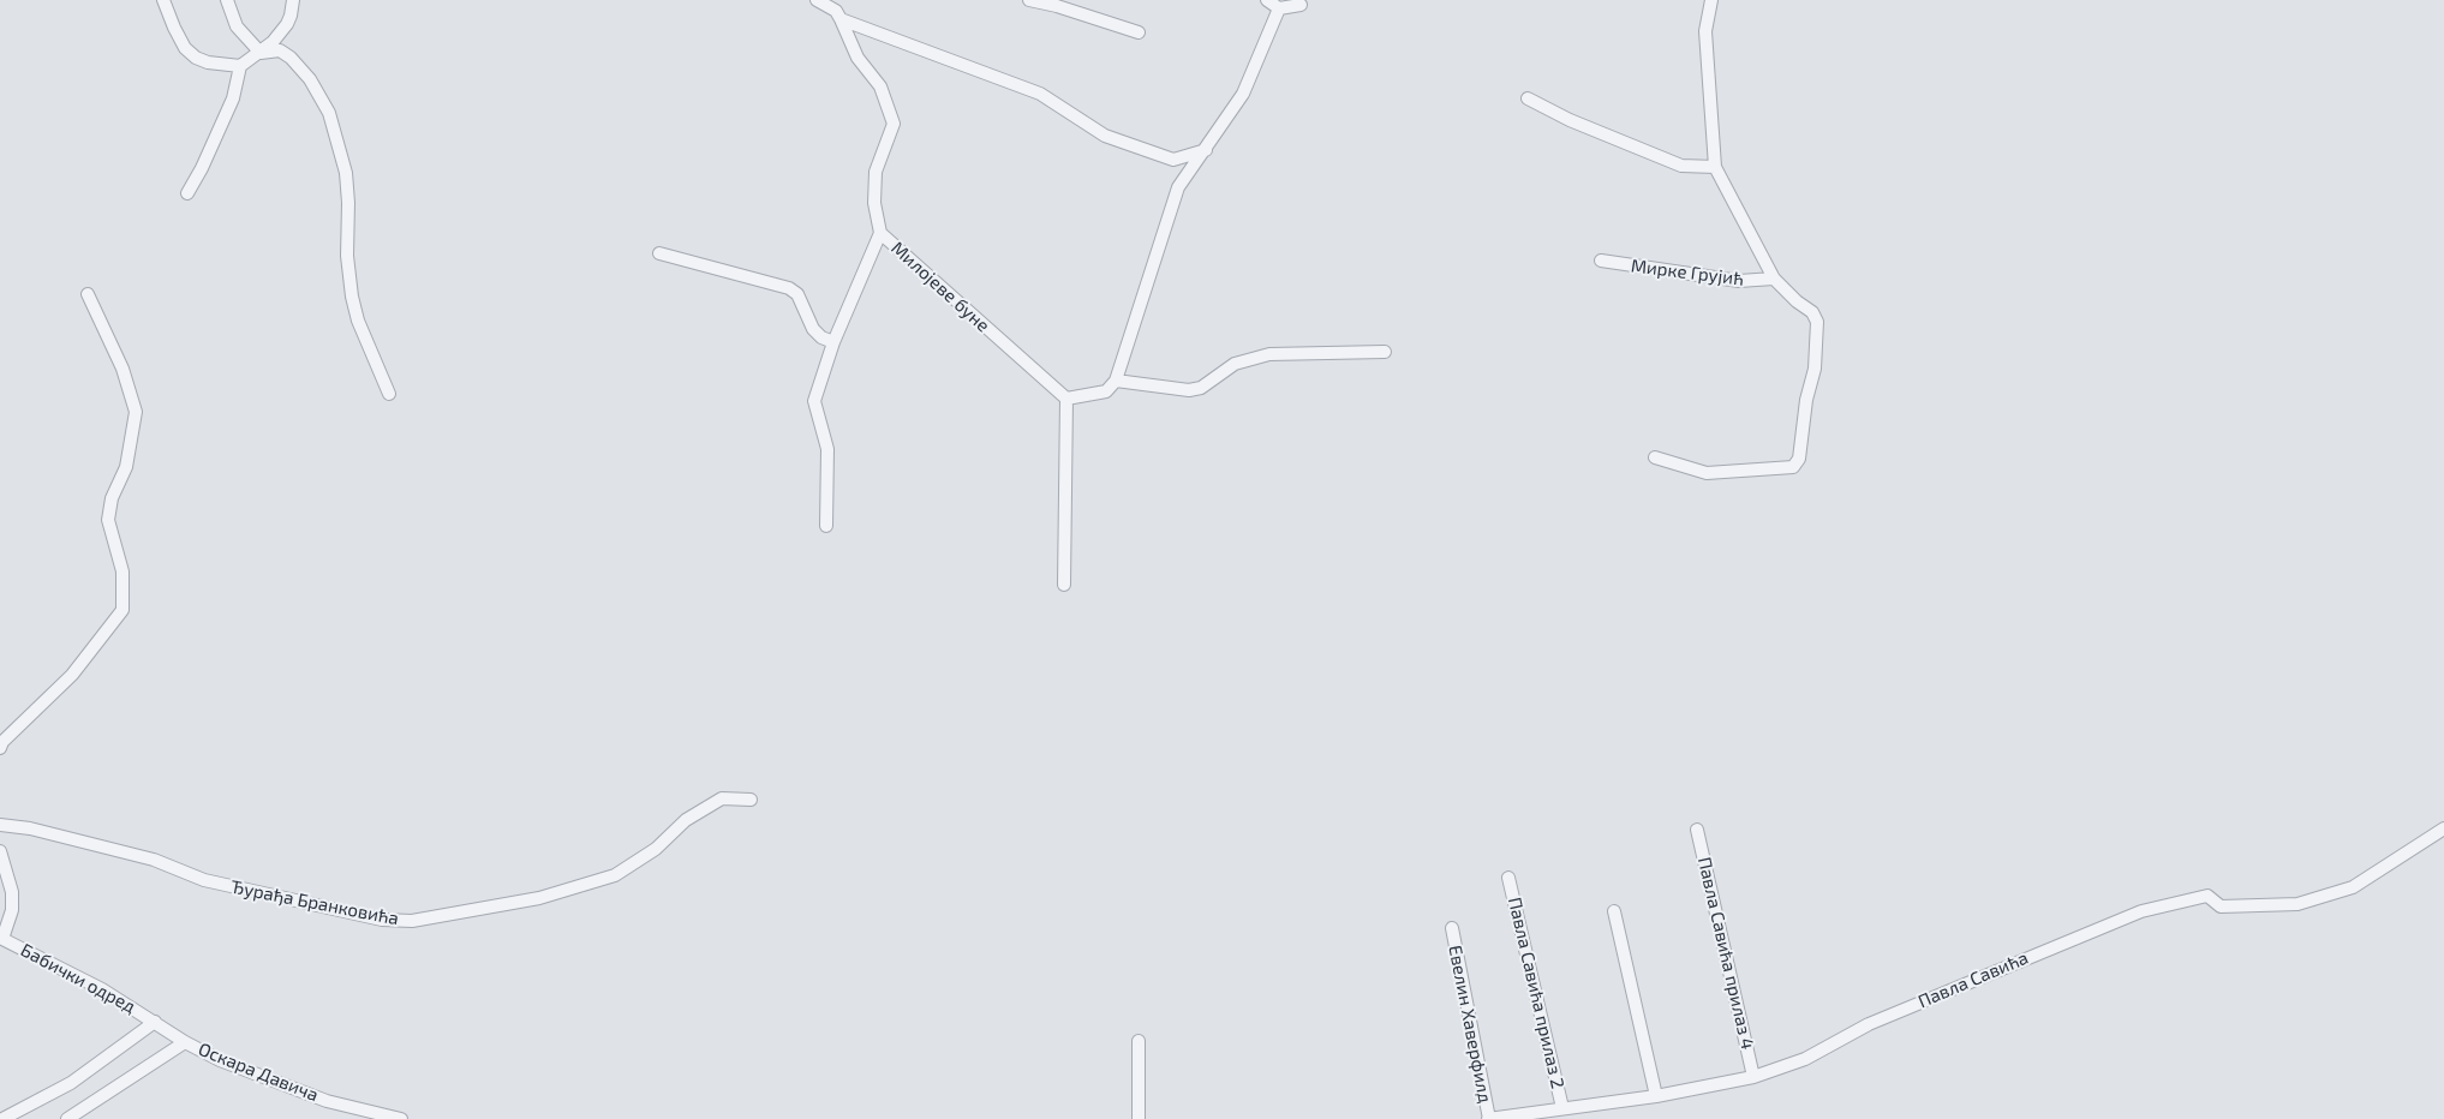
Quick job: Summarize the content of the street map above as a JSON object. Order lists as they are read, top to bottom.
{
  "streets": {
    "street": [
      "Мирке Грујић",
      "Милојеве буне",
      "Ђурађа Бранковића",
      "Павла Савића прилаз 4",
      "Бабички одред",
      "Павла Савића",
      "Павла Савића прилаз 2",
      "Евелин Хаверфилд",
      "Оскара Давича"
    ]
  },
  "crossings": [
    ["Павла Савића прилаз 4", "Павла Савића"],
    ["Бабички одред", "Оскара Давича"],
    ["Павла Савића", "Павла Савића прилаз 2"],
    ["Павла Савића", "Евелин Хаверфилд"]
  ]
}
